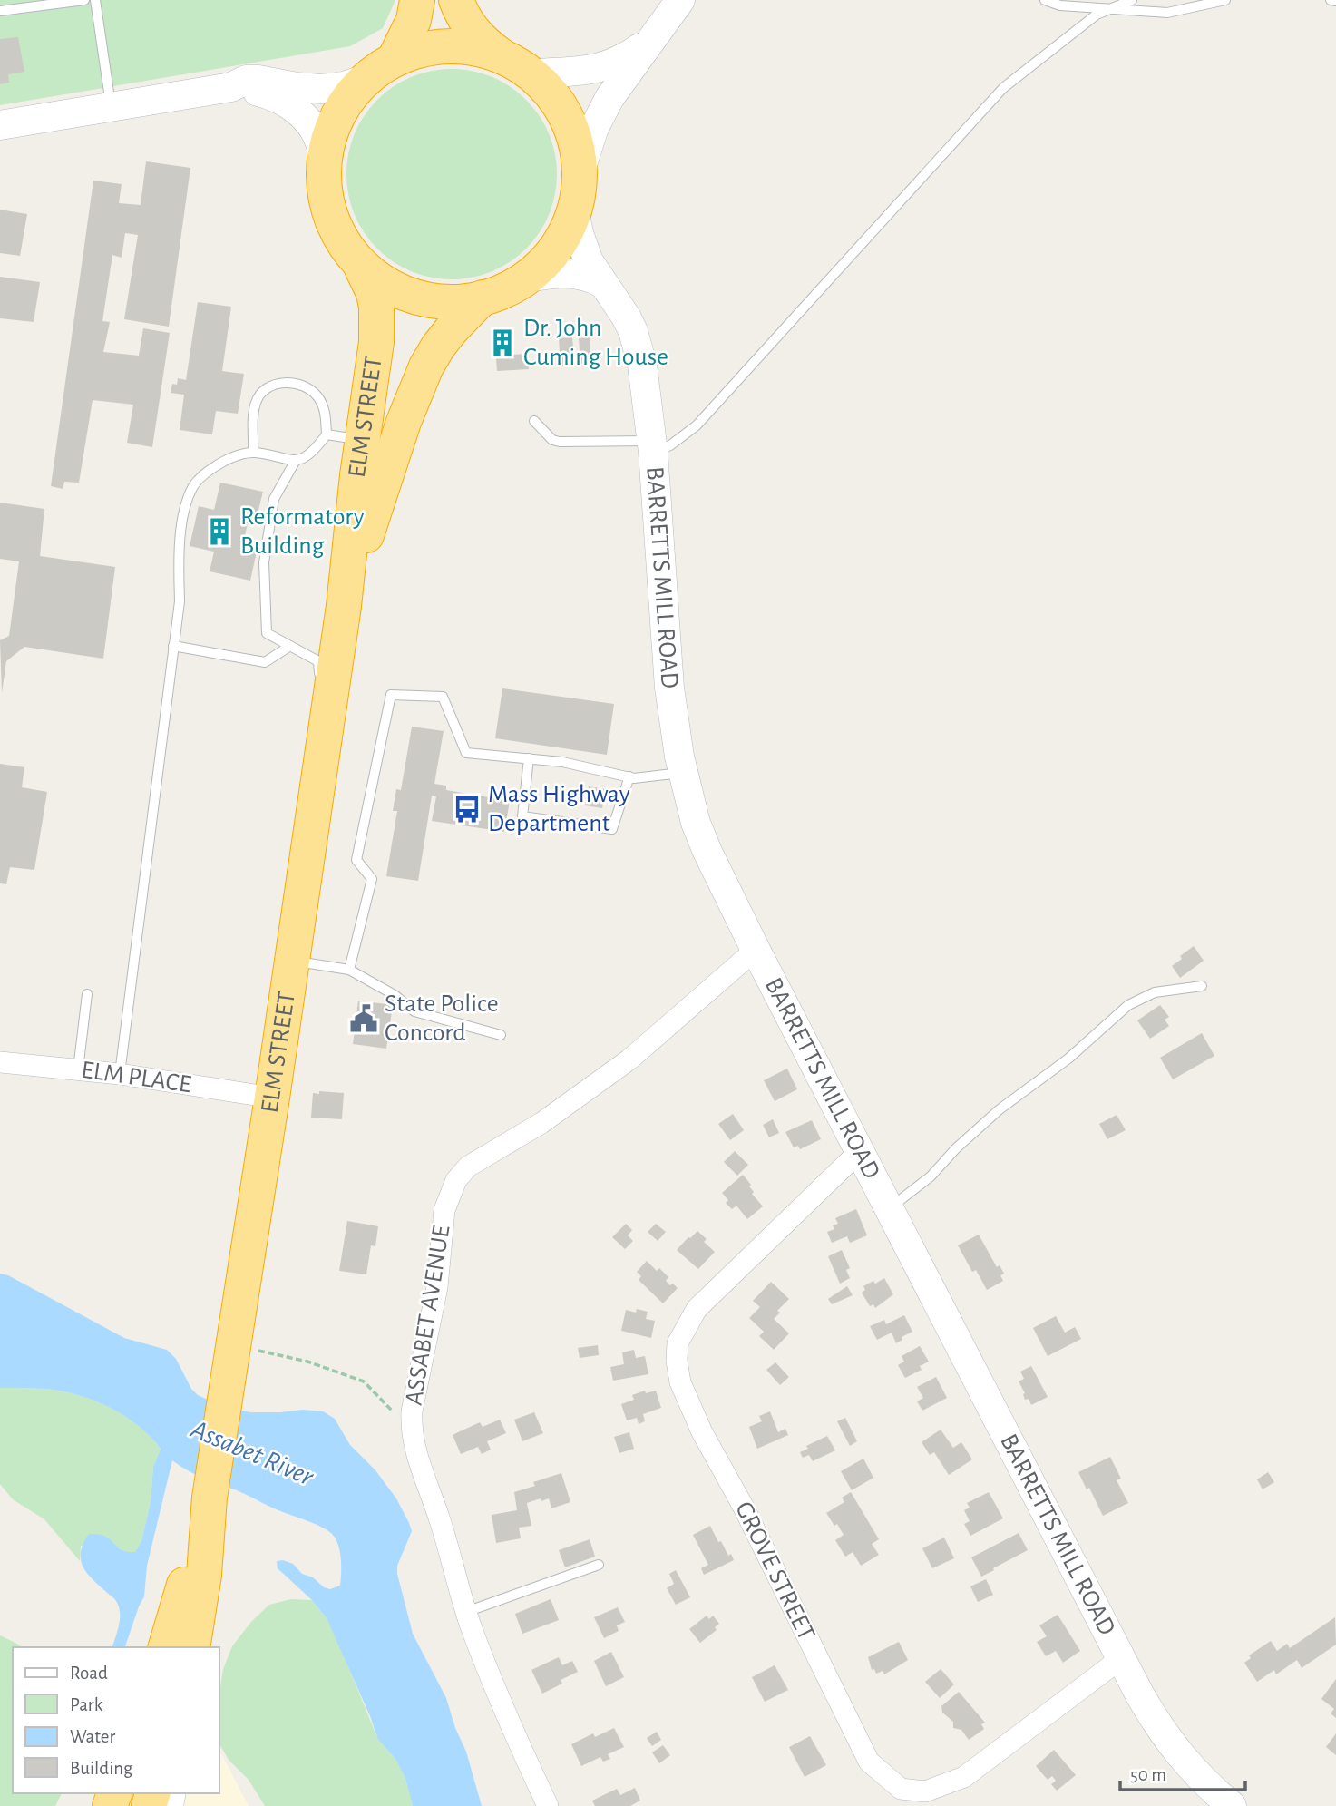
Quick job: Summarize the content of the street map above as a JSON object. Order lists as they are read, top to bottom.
{
  "streets": {
    "highway": ["ELM STREET"],
    "street": [
      "BARRETTS MILL ROAD",
      "ELM PLACE",
      "ASSABET AVENUE",
      "GROVE STREET"
    ]
  },
  "crossings": [
    ["ELM STREET", "ELM PLACE"],
    ["BARRETTS MILL ROAD", "ASSABET AVENUE"],
    ["BARRETTS MILL ROAD", "GROVE STREET"]
  ],
  "water": ["Assabet River"],
  "places": {
    "building": ["Dr. John Cuming House", "Reformatory Building"],
    "bus stop": ["Mass Highway Department"],
    "public building": ["State Police Concord"]
  },
  "legend": [
    "Road",
    "Park",
    "Water",
    "Building"
  ],
  "scale_bar": "50 m"
}
